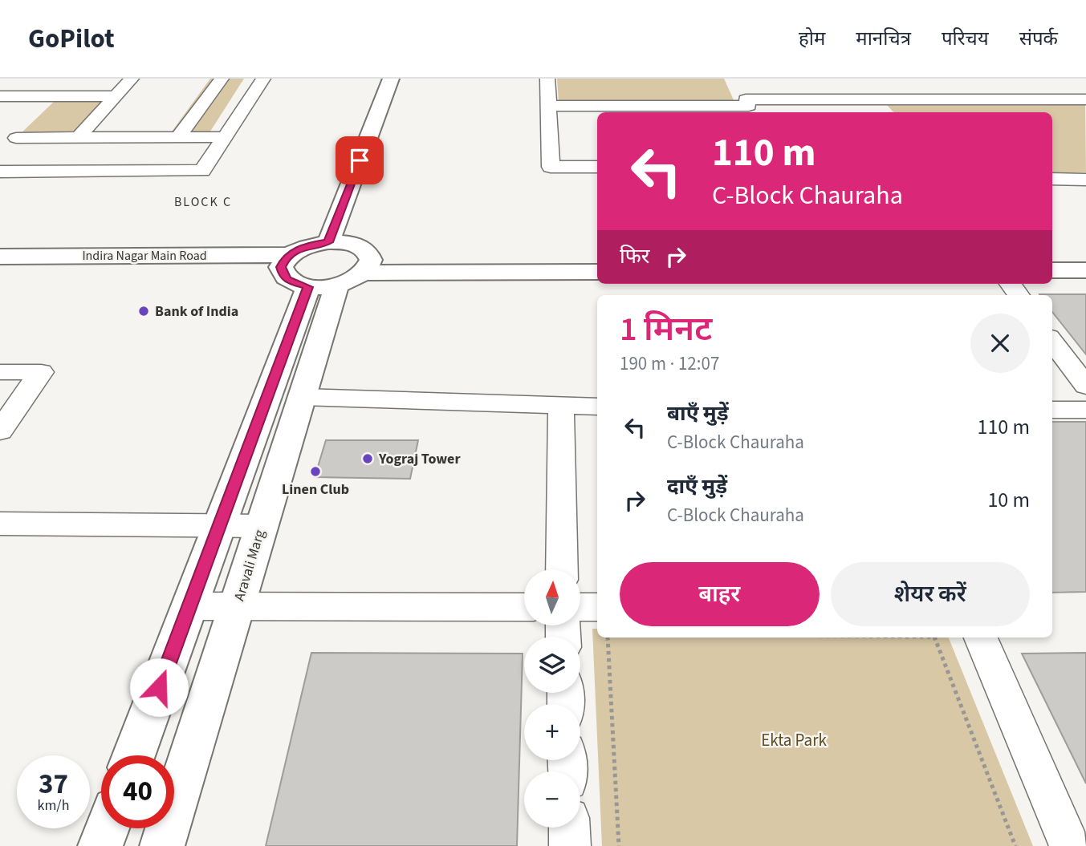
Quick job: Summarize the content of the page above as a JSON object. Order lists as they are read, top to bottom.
{
  "streets": {
    "street": ["Indira Nagar Main Road", "Aravali Marg"]
  },
  "crossings": [
    ["Indira Nagar Main Road", "Aravali Marg"]
  ],
  "districts": ["BLOCK C"],
  "parks": ["Ekta Park"],
  "places": ["Bank of India", "Yograj Tower", "Linen Club"],
  "north": "top",
  "page": {
    "header": "GoPilot",
    "nav": [
      "होम",
      "मानचित्र",
      "परिचय",
      "संपर्क"
    ],
    "turn": ["110 m", "C-Block Chauraha"],
    "then": "फिर",
    "heading": ["1 मिनट", "190 m · 12:07"],
    "list": [
      {
        "name": "बाएँ मुड़ें",
        "note": "C-Block Chauraha",
        "value": "110 m"
      },
      {
        "name": "दाएँ मुड़ें",
        "note": "C-Block Chauraha",
        "value": "10 m"
      }
    ],
    "buttons": ["बाहर", "शेयर करें"],
    "map_buttons": ["+", "−"],
    "speed": "37 km/h",
    "limit": "40"
  }
}
